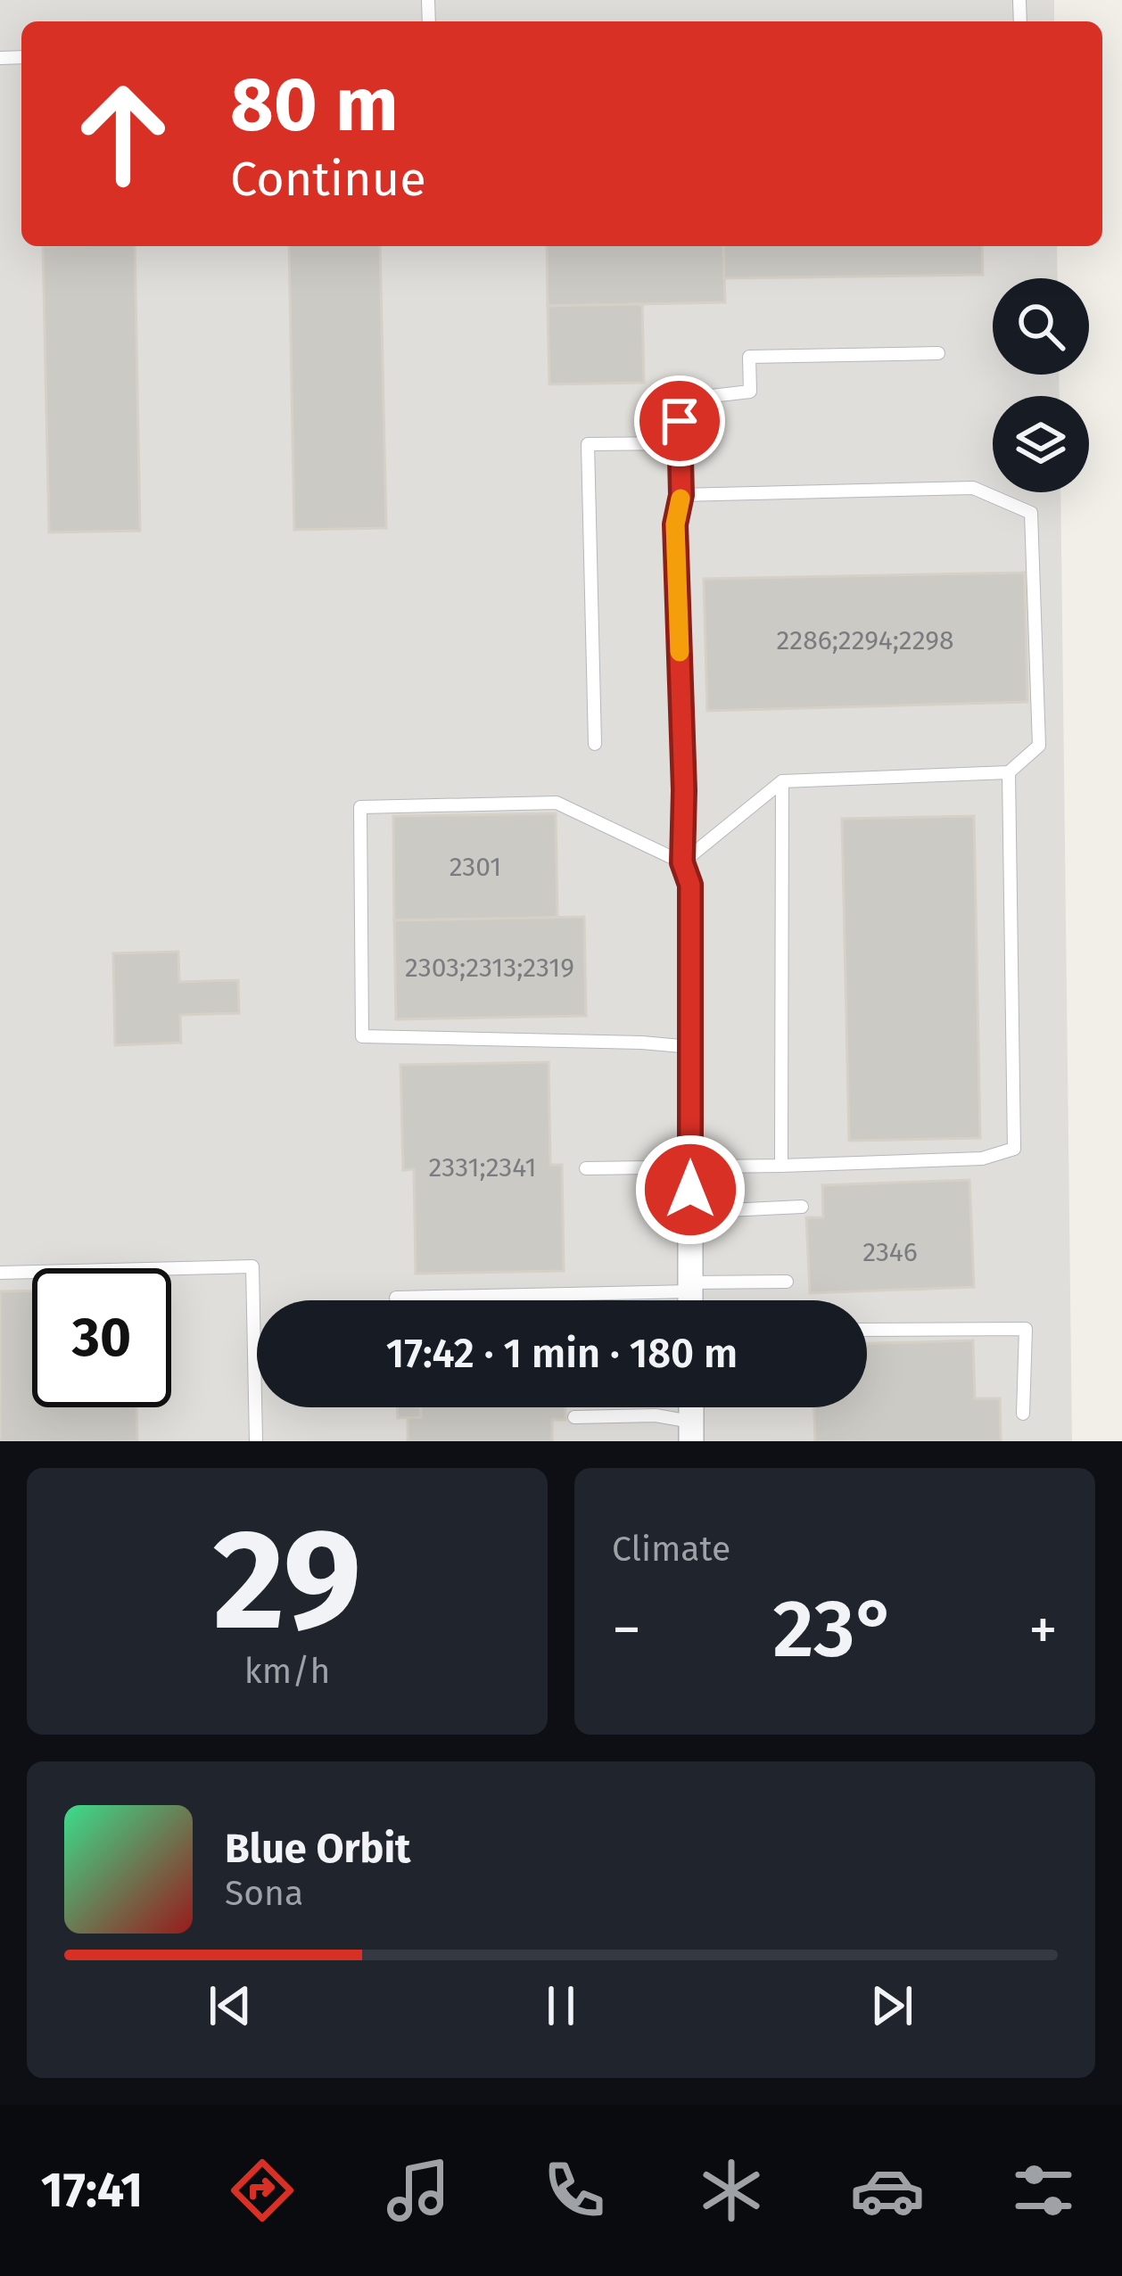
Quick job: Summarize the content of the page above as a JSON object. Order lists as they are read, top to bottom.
{
  "house_numbers": [
    "2286;2294;2298",
    "2301",
    "2303;2313;2319",
    "2331;2341",
    "2346"
  ],
  "page": {
    "turn": ["80 m", "Continue"],
    "limit": "30",
    "trip": "17:42 · 1 min · 180 m",
    "tile": [
      ["29", "km/h"],
      "Climate"
    ],
    "heat": ["−", "23°", "+"],
    "song": ["Blue Orbit", "Sona"],
    "tabs": "17:41"
  }
}
